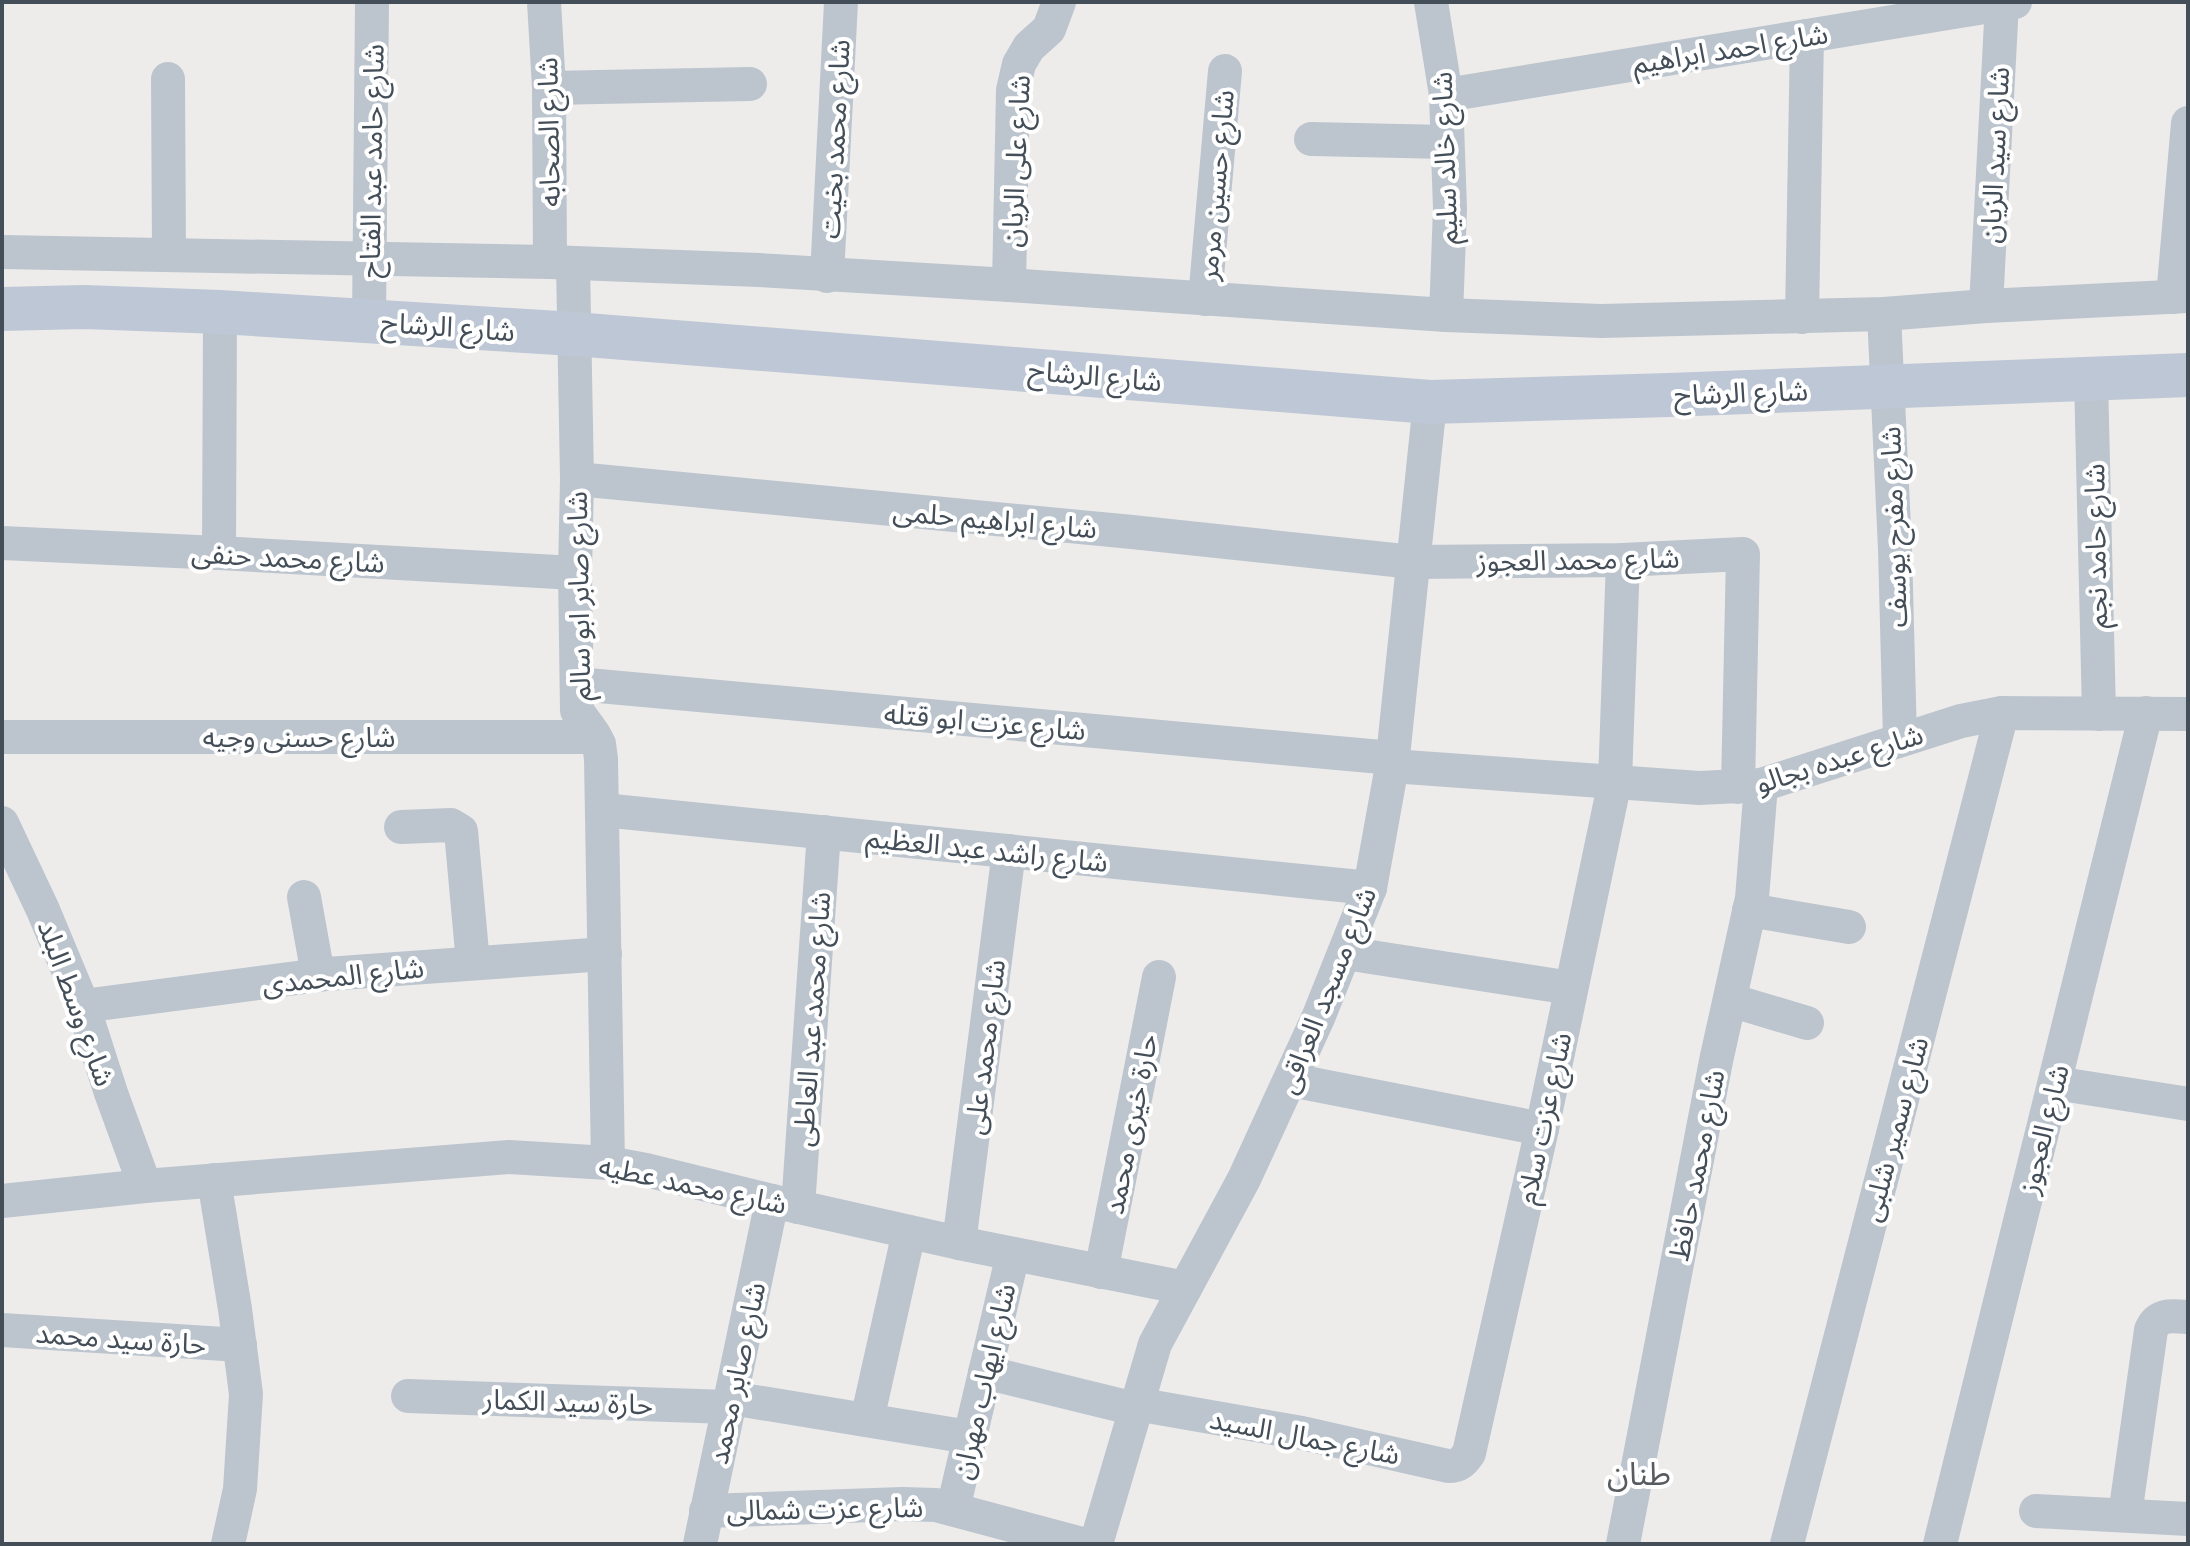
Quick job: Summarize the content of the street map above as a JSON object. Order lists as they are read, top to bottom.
{
  "streets": {
    "main road": ["شارع الرشاح"],
    "street": [
      "شارع احمد ابراهيم",
      "شارع الصحابه",
      "شارع محمد بخيت",
      "شارع سيد الزيان",
      "شارع خالد سليم",
      "شارع حامد عبد الفتاح",
      "شارع على الريان",
      "شارع حسين مرمر",
      "شارع ابراهيم حلمى",
      "شارع مفرح يوسف",
      "شارع حامد نجم",
      "شارع محمد حنفى",
      "شارع محمد العجوز",
      "شارع صابر ابو سالم",
      "شارع عزت ابو قتله",
      "شارع حسنى وجيه",
      "شارع عبده بجالو",
      "شارع راشد عبد العظيم",
      "شارع المحمدى",
      "شارع مسجد العراقى",
      "شارع وسط البلد",
      "شارع محمد عبد العاطى",
      "شارع محمد على",
      "شارع عزت سلام",
      "حارة خيرى محمد",
      "شارع سمير شلبى",
      "شارع العجوز",
      "شارع محمد حافظ",
      "شارع محمد عطيه",
      "حارة سيد محمد",
      "شارع صابر محمد",
      "شارع ايهاب مهران",
      "حارة سيد الكمار",
      "شارع جمال السيد",
      "شارع عزت شمالى"
    ]
  },
  "crossings": [
    ["شارع احمد ابراهيم", "شارع سيد الزيان"],
    ["شارع احمد ابراهيم", "شارع خالد سليم"],
    ["شارع الصحابه", "شارع صابر ابو سالم"],
    ["شارع حامد عبد الفتاح", "شارع الرشاح"],
    ["شارع الرشاح", "شارع مفرح يوسف"],
    ["شارع الرشاح", "شارع حامد نجم"],
    ["شارع الرشاح", "شارع صابر ابو سالم"],
    ["شارع الرشاح", "شارع مسجد العراقى"],
    ["شارع ابراهيم حلمى", "شارع محمد العجوز"],
    ["شارع ابراهيم حلمى", "شارع صابر ابو سالم"],
    ["شارع ابراهيم حلمى", "شارع مسجد العراقى"],
    ["شارع مفرح يوسف", "شارع عبده بجالو"],
    ["شارع حامد نجم", "شارع عبده بجالو"],
    ["شارع محمد حنفى", "شارع صابر ابو سالم"],
    ["شارع محمد العجوز", "شارع مسجد العراقى"],
    ["شارع محمد العجوز", "شارع عزت سلام"],
    ["شارع محمد العجوز", "شارع محمد حافظ"],
    ["شارع صابر ابو سالم", "شارع عزت ابو قتله"],
    ["شارع صابر ابو سالم", "شارع حسنى وجيه"],
    ["شارع صابر ابو سالم", "شارع راشد عبد العظيم"],
    ["شارع صابر ابو سالم", "شارع المحمدى"],
    ["شارع صابر ابو سالم", "شارع محمد عطيه"],
    ["شارع عزت ابو قتله", "شارع عبده بجالو"],
    ["شارع عزت ابو قتله", "شارع مسجد العراقى"],
    ["شارع عبده بجالو", "شارع مسجد العراقى"],
    ["شارع عبده بجالو", "شارع عزت سلام"],
    ["شارع عبده بجالو", "شارع سمير شلبى"],
    ["شارع عبده بجالو", "شارع العجوز"],
    ["شارع عبده بجالو", "شارع محمد حافظ"],
    ["شارع راشد عبد العظيم", "شارع مسجد العراقى"],
    ["شارع راشد عبد العظيم", "شارع محمد عبد العاطى"],
    ["شارع راشد عبد العظيم", "شارع محمد على"],
    ["شارع المحمدى", "شارع وسط البلد"],
    ["شارع مسجد العراقى", "شارع محمد عطيه"],
    ["شارع مسجد العراقى", "شارع جمال السيد"],
    ["شارع وسط البلد", "شارع محمد عطيه"],
    ["شارع محمد عبد العاطى", "شارع محمد عطيه"],
    ["شارع محمد عبد العاطى", "شارع صابر محمد"],
    ["شارع محمد على", "شارع محمد عطيه"],
    ["شارع عزت سلام", "شارع جمال السيد"],
    ["حارة خيرى محمد", "شارع محمد عطيه"],
    ["شارع محمد عطيه", "شارع صابر محمد"],
    ["شارع محمد عطيه", "شارع ايهاب مهران"],
    ["شارع صابر محمد", "حارة سيد الكمار"],
    ["شارع صابر محمد", "شارع عزت شمالى"],
    ["شارع ايهاب مهران", "حارة سيد الكمار"],
    ["شارع ايهاب مهران", "شارع جمال السيد"],
    ["شارع ايهاب مهران", "شارع عزت شمالى"]
  ],
  "districts": ["طنان"]
}
